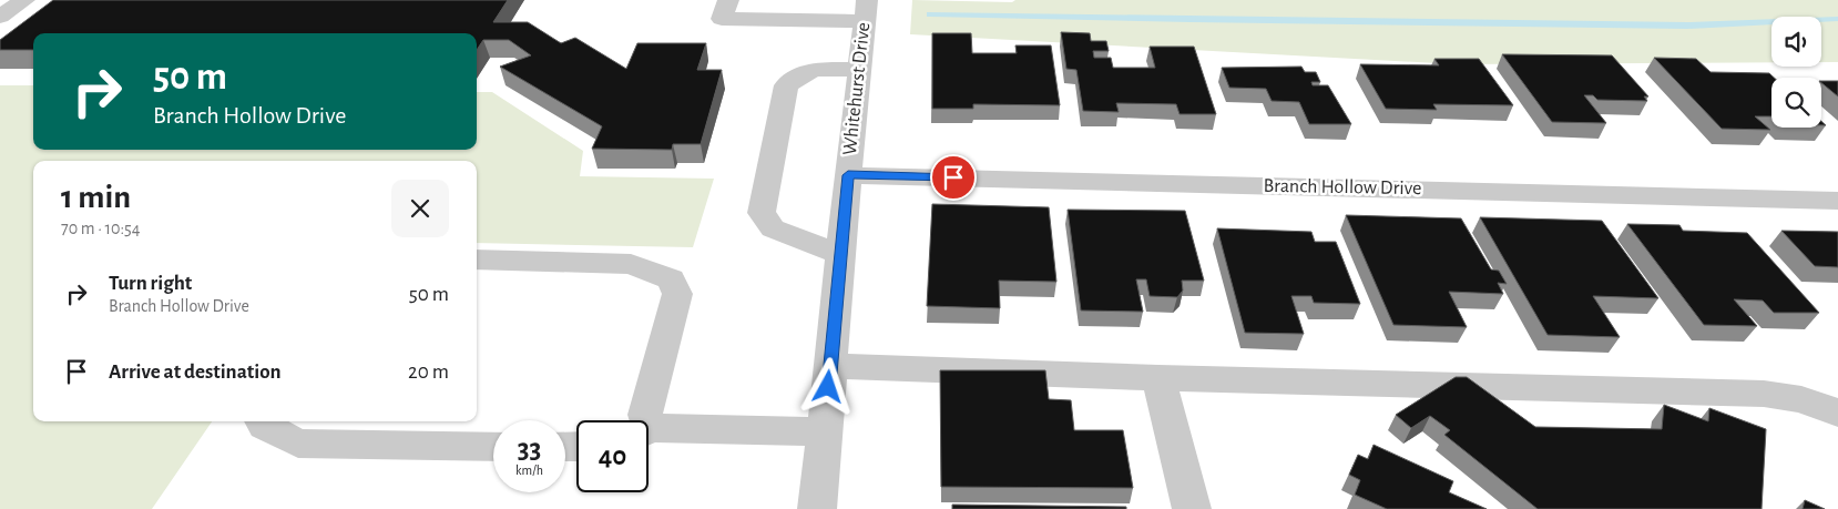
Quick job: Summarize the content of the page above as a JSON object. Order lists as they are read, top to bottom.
{
  "streets": {
    "street": ["Whitehurst Drive", "Branch Hollow Drive"]
  },
  "crossings": [
    ["Whitehurst Drive", "Branch Hollow Drive"]
  ],
  "page": {
    "turn": ["50 m", "Branch Hollow Drive"],
    "heading": ["1 min", "70 m · 10:54"],
    "list": [
      {
        "name": "Turn right",
        "note": "Branch Hollow Drive",
        "value": "50 m"
      },
      {
        "name": "Arrive at destination",
        "value": "20 m"
      }
    ],
    "speed": "33 km/h",
    "limit": "40"
  }
}
